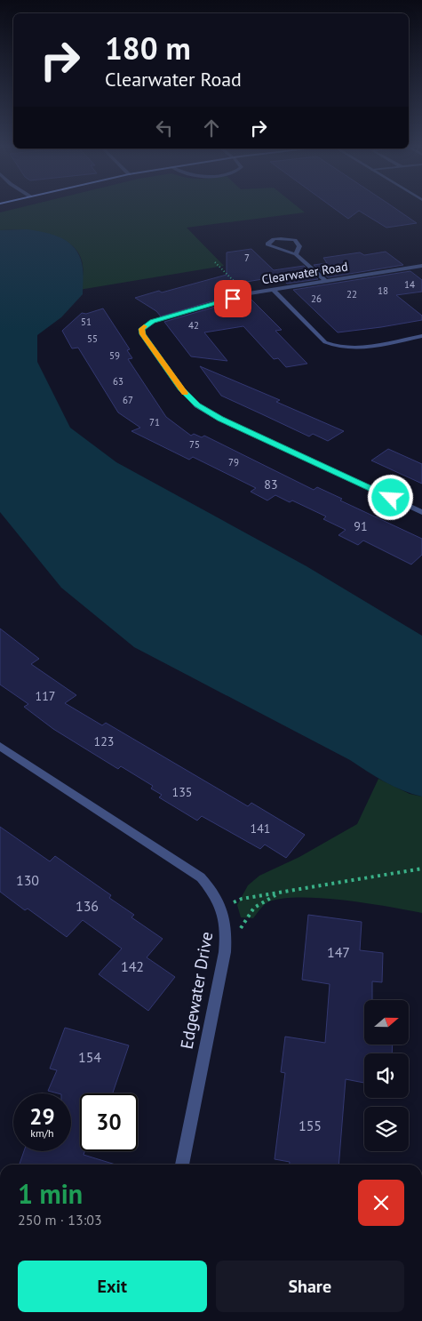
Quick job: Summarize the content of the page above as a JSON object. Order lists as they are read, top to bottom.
{
  "streets": {
    "street": ["Clearwater Road", "Edgewater Drive"]
  },
  "house_numbers": [
    "7",
    "14",
    "18",
    "22",
    "26",
    "51",
    "42",
    "55",
    "59",
    "63",
    "67",
    "71",
    "75",
    "79",
    "83",
    "91",
    "117",
    "123",
    "135",
    "141",
    "130",
    "136",
    "147",
    "142",
    "154",
    "155"
  ],
  "north": "right",
  "page": {
    "turn": ["180 m", "Clearwater Road"],
    "speed": "29 km/h",
    "limit": "30",
    "heading": ["1 min", "250 m · 13:03"],
    "buttons": ["Exit", "Share"]
  }
}
